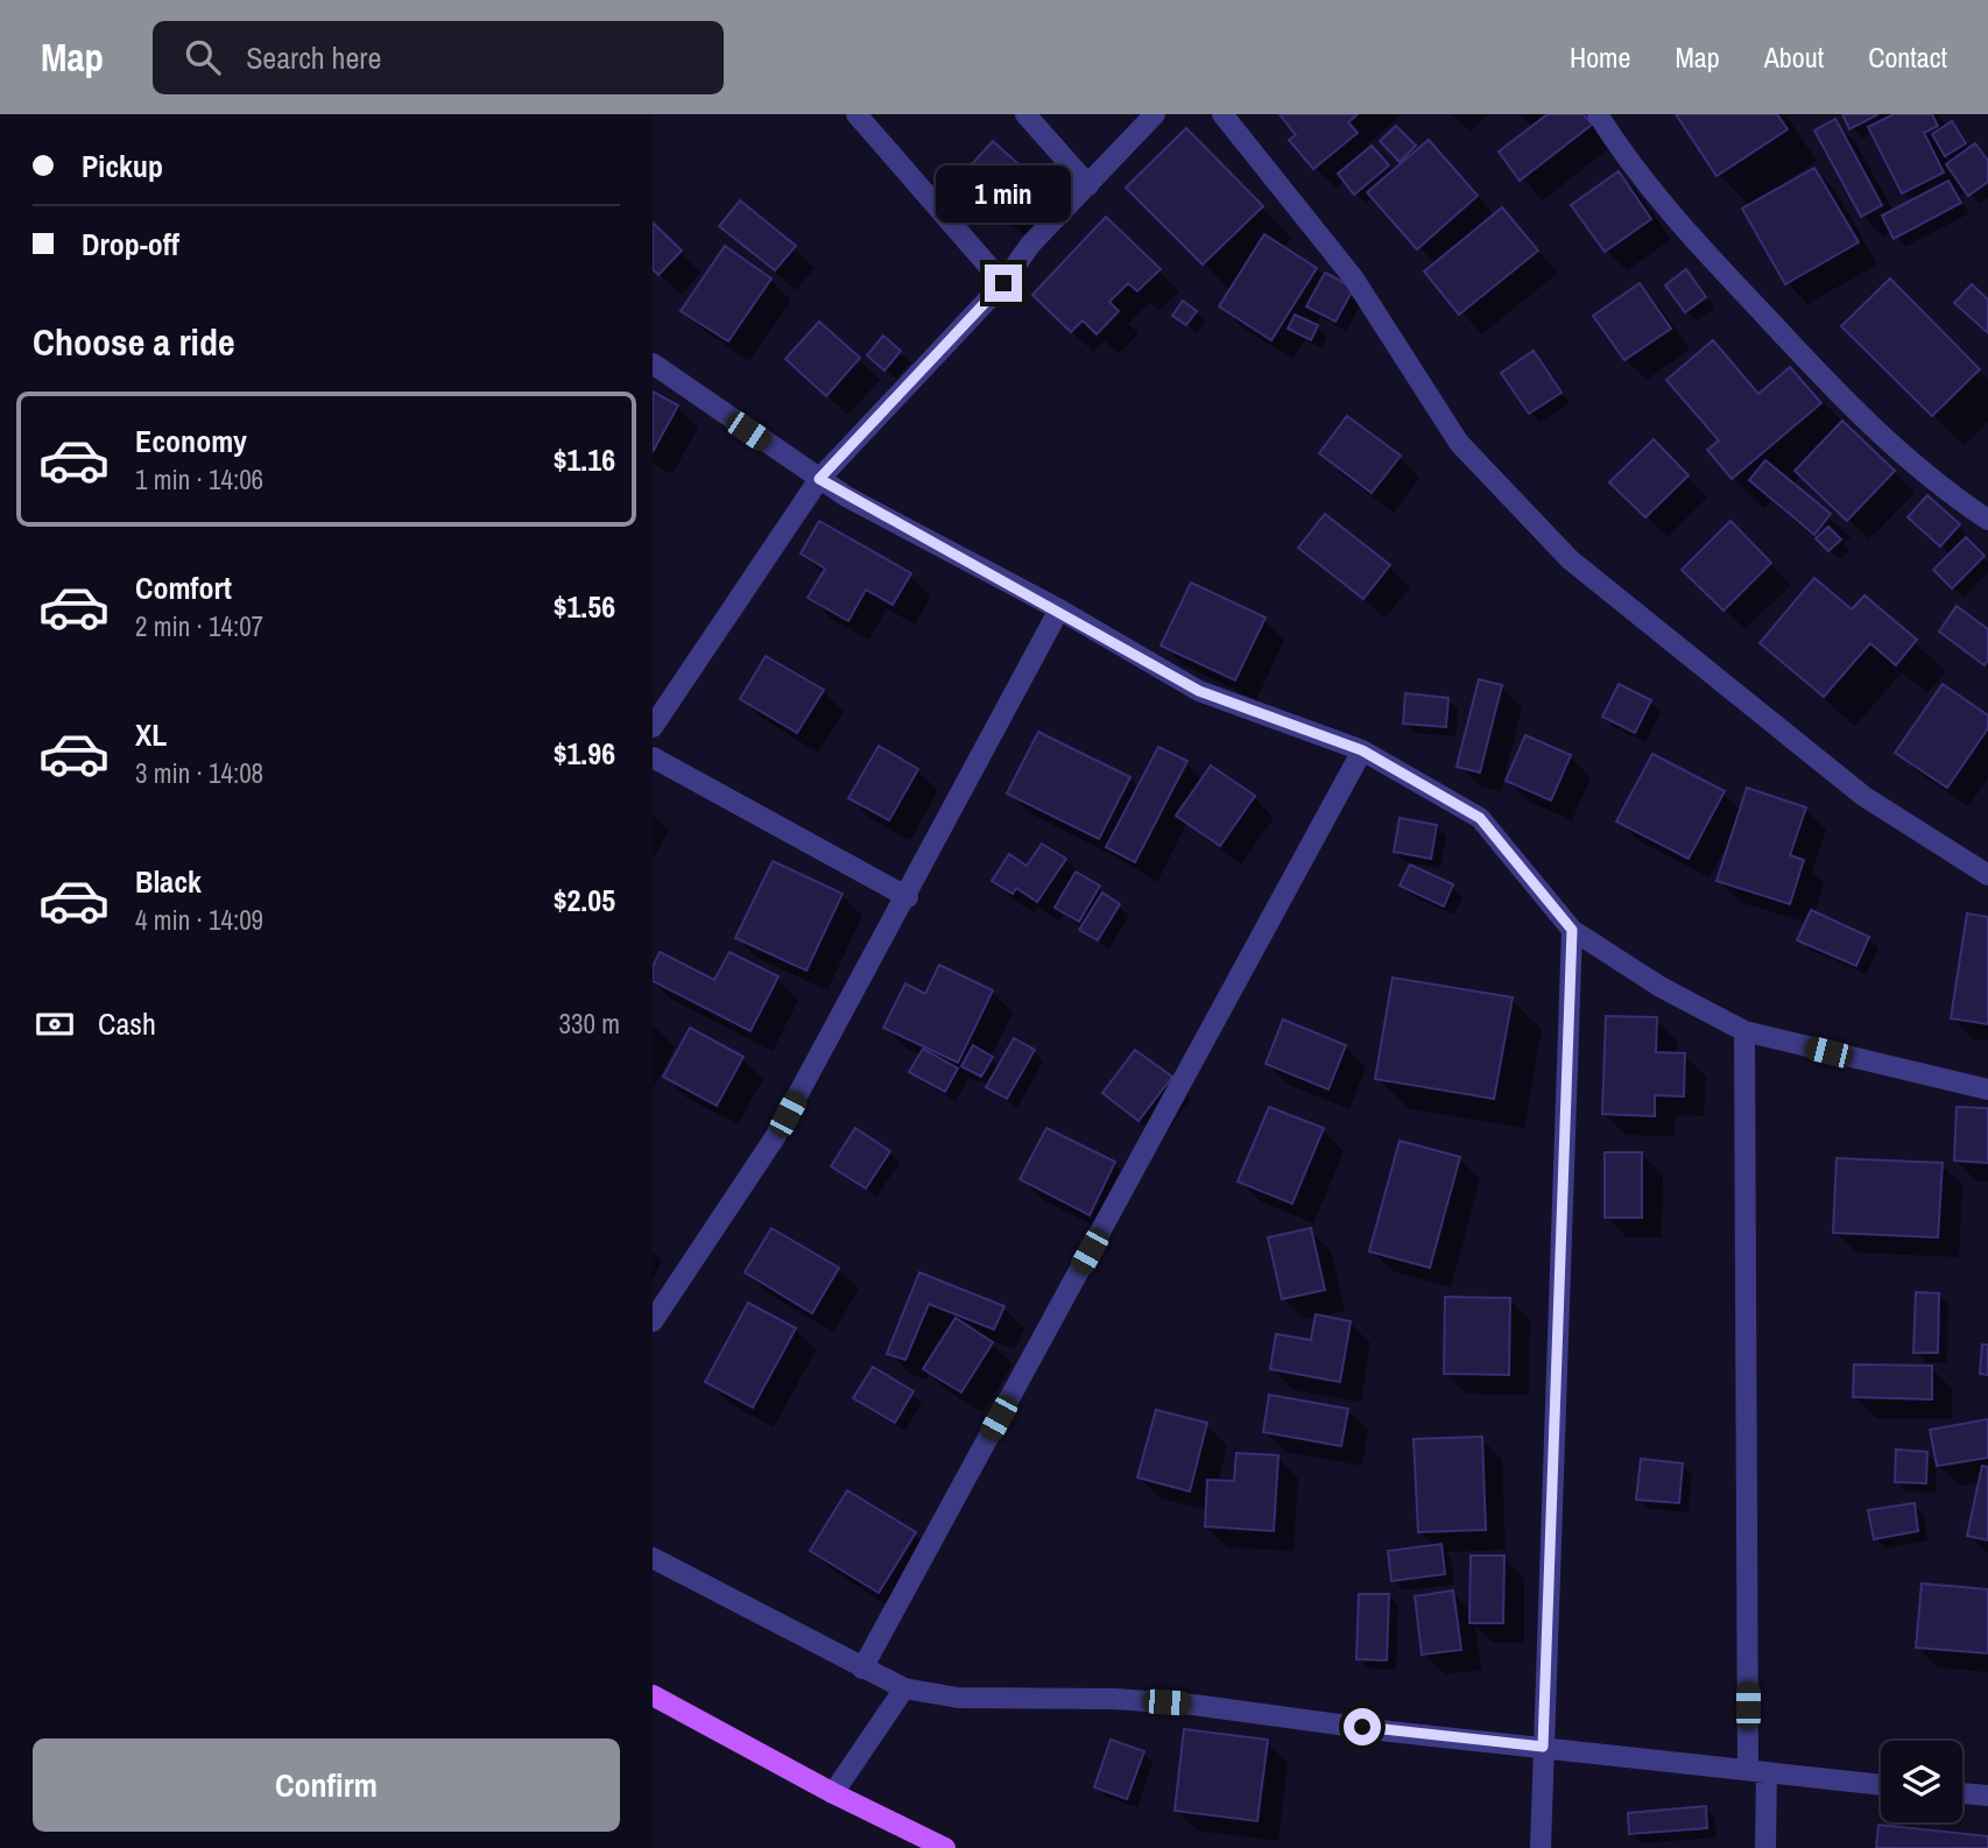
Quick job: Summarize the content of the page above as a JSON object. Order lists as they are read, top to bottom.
{
  "page": {
    "header": "Map",
    "search": "Search here",
    "nav": [
      "Home",
      "Map",
      "About",
      "Contact"
    ],
    "banner": ["Pickup", "Drop-off"],
    "bubble": "1 min",
    "heading": "Choose a ride",
    "list": [
      {
        "name": "Economy",
        "note": "1 min · 14:06",
        "value": "$1.16"
      },
      {
        "name": "Comfort",
        "note": "2 min · 14:07",
        "value": "$1.56"
      },
      {
        "name": "XL",
        "note": "3 min · 14:08",
        "value": "$1.96"
      },
      {
        "name": "Black",
        "note": "4 min · 14:09",
        "value": "$2.05"
      }
    ],
    "pay": ["Cash", "330 m"],
    "buttons": "Confirm"
  }
}
